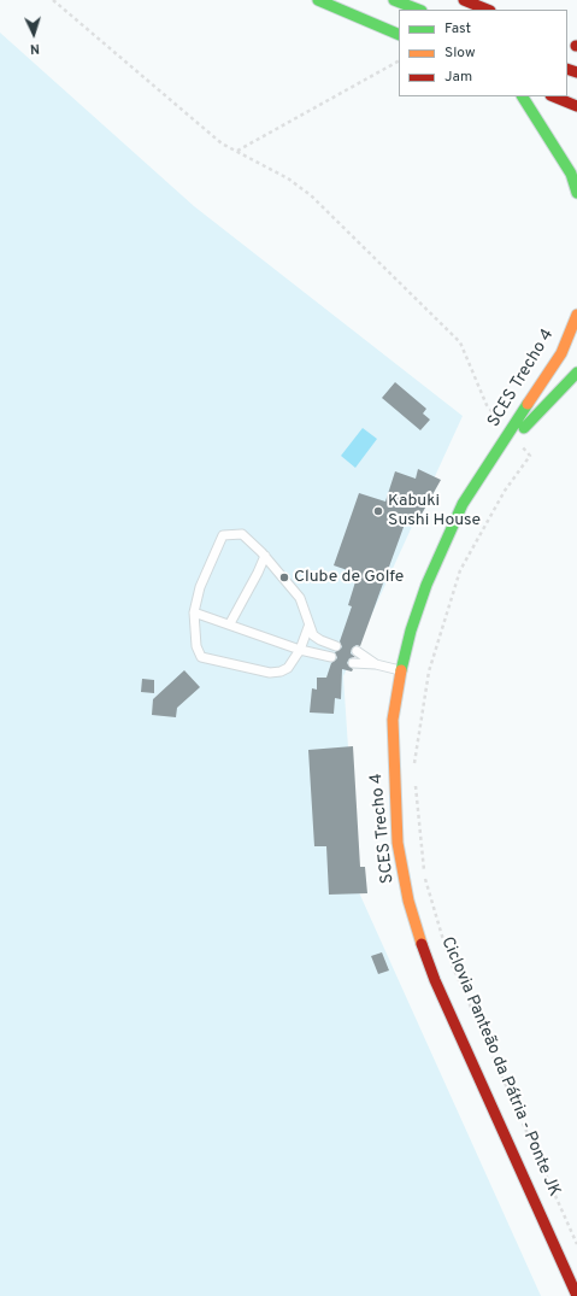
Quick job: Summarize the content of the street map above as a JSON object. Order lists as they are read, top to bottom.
{
  "streets": {
    "main road": ["SCES Trecho 4"],
    "path": ["Ciclovia Panteão da Pátria - Ponte JK"]
  },
  "places": ["Kabuki Sushi House", "Clube de Golfe"],
  "legend": ["Fast", "Slow", "Jam"],
  "north": "bottom"
}
